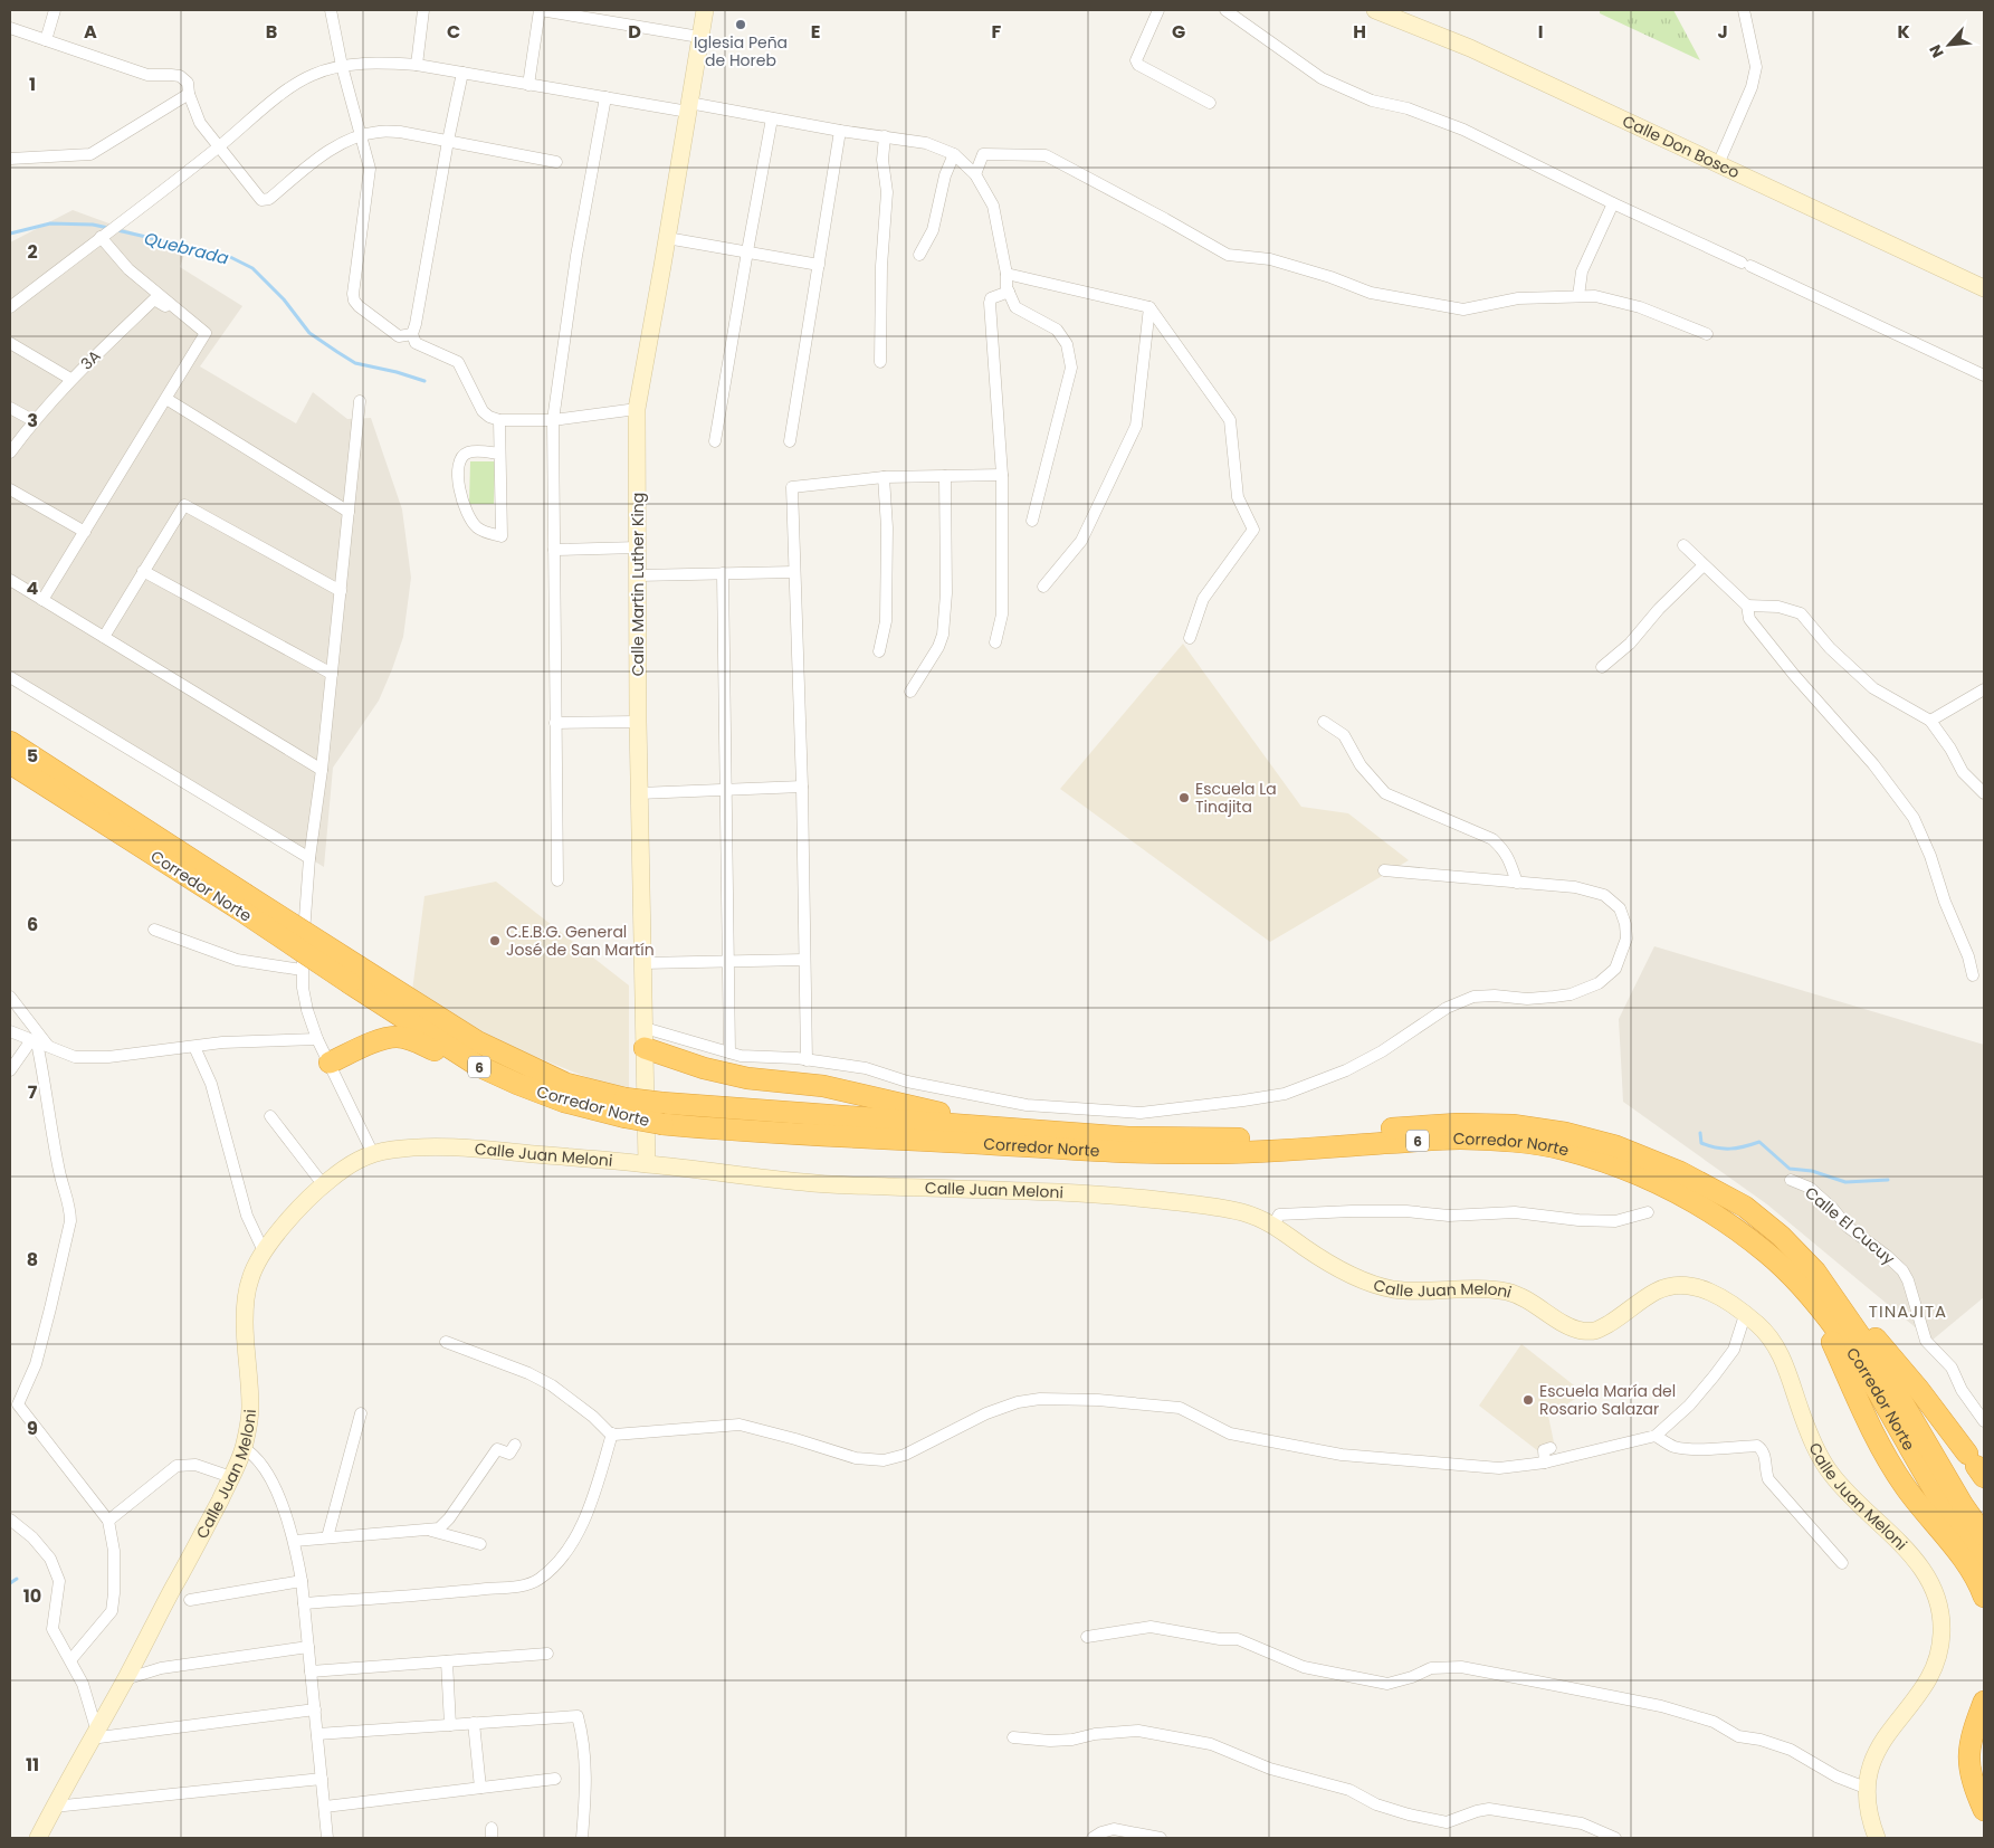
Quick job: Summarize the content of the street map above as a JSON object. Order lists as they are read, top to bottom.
{
  "streets": {
    "highway": ["Corredor Norte", "6"],
    "main road": ["Calle Don Bosco", "Calle Martin Luther King", "Calle Juan Meloni"],
    "street": ["3A", "Calle El Cucuy"]
  },
  "crossings": [
    ["Calle Martin Luther King", "Calle Juan Meloni"]
  ],
  "districts": ["TINAJITA"],
  "water": ["Quebrada"],
  "places": [
    "Iglesia Peña de Horeb",
    "Escuela La Tinajita",
    "C.E.B.G. General José de San Martín",
    "Escuela María del Rosario Salazar"
  ],
  "north": "bottom left",
  "grid": {
    "columns": [
      "A",
      "B",
      "C",
      "D",
      "E",
      "F",
      "G",
      "H",
      "I",
      "J",
      "K"
    ],
    "rows": [
      "1",
      "2",
      "3",
      "4",
      "5",
      "6",
      "7",
      "8",
      "9",
      "10",
      "11"
    ]
  }
}
